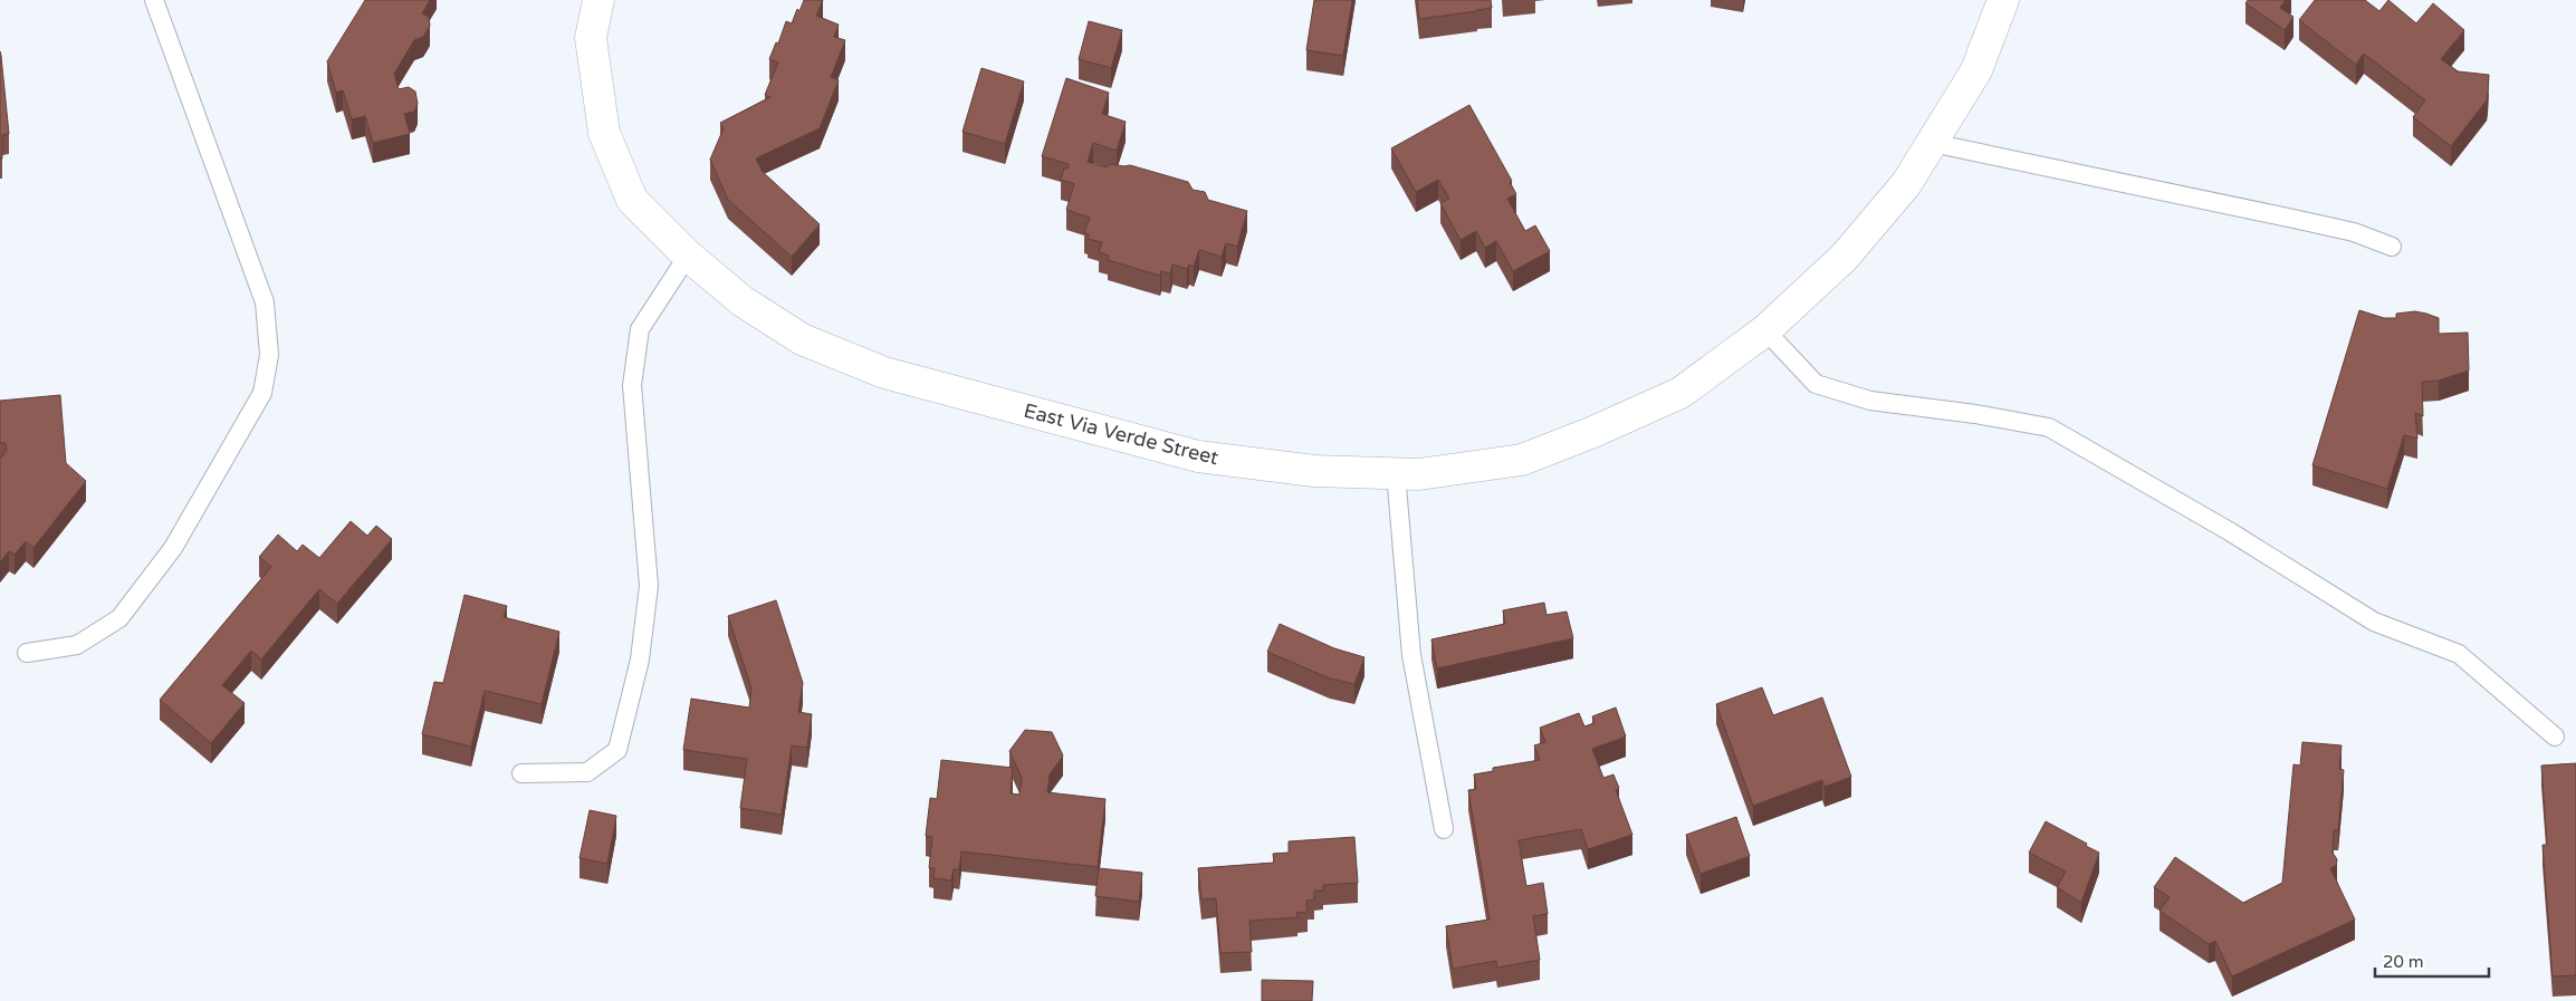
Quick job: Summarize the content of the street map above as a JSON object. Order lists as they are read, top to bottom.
{
  "streets": {
    "street": ["East Via Verde Street"]
  },
  "scale_bar": "20 m"
}
